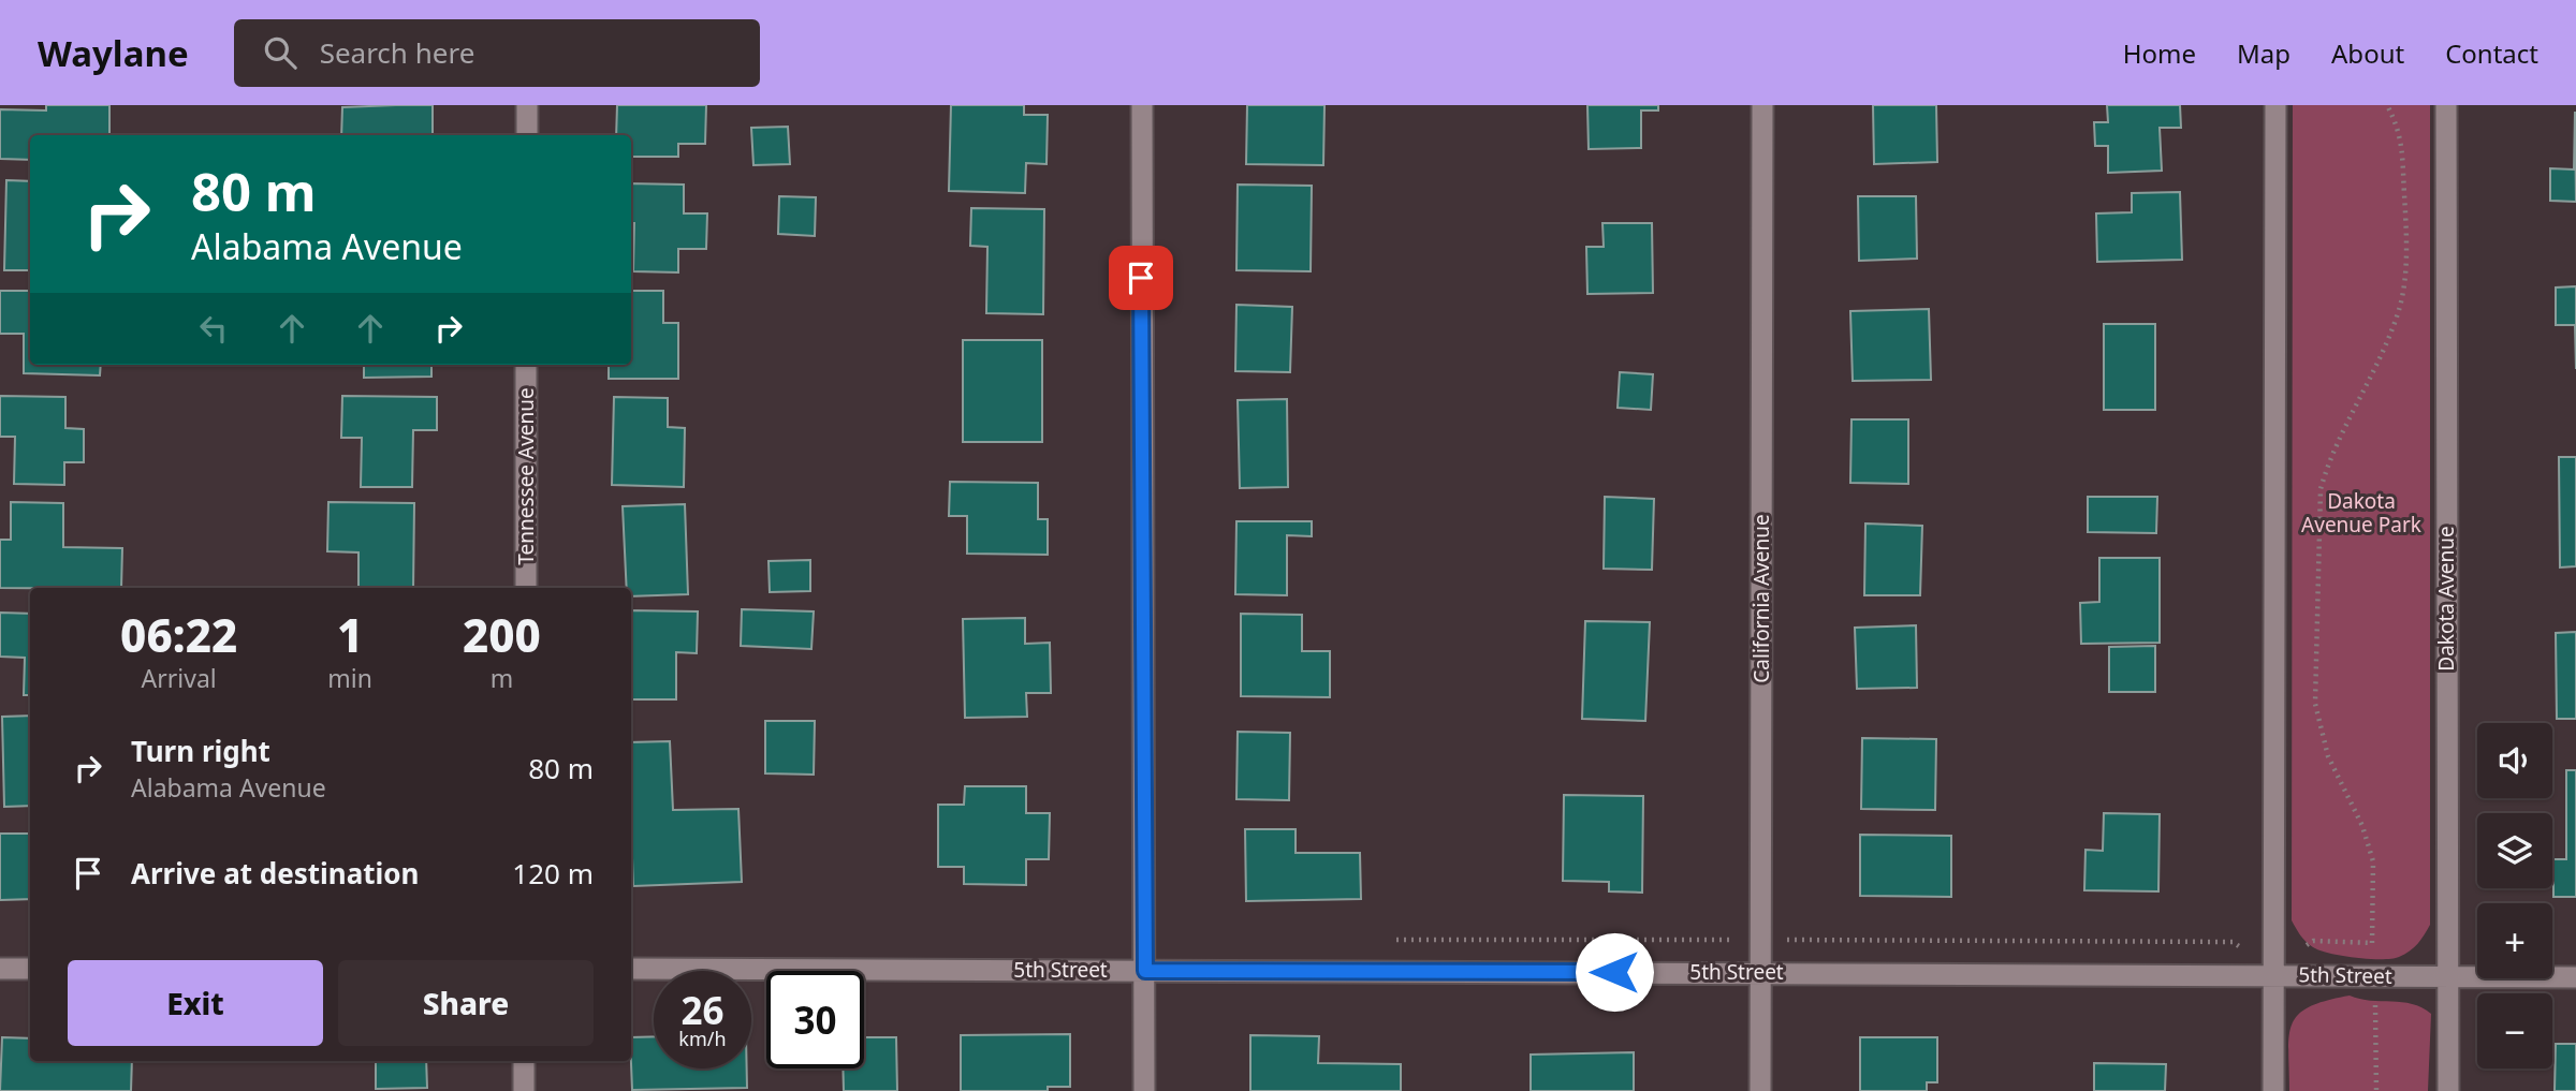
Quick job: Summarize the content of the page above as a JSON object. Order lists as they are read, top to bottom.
{
  "streets": {
    "street": [
      "Tennessee Avenue",
      "California Avenue",
      "Dakota Avenue",
      "5th Street"
    ]
  },
  "crossings": [
    ["California Avenue", "5th Street"],
    ["Dakota Avenue", "5th Street"]
  ],
  "parks": ["Dakota Avenue Park"],
  "page": {
    "header": "Waylane",
    "search": "Search here",
    "nav": [
      "Home",
      "Map",
      "About",
      "Contact"
    ],
    "turn": ["80 m", "Alabama Avenue"],
    "eta": [
      "06:22",
      "Arrival",
      "1",
      "min",
      "200",
      "m"
    ],
    "list": [
      {
        "name": "Turn right",
        "note": "Alabama Avenue",
        "value": "80 m"
      },
      {
        "name": "Arrive at destination",
        "value": "120 m"
      }
    ],
    "map_buttons": ["+", "−"],
    "buttons": ["Exit", "Share"],
    "speed": "26 km/h",
    "limit": "30"
  }
}
